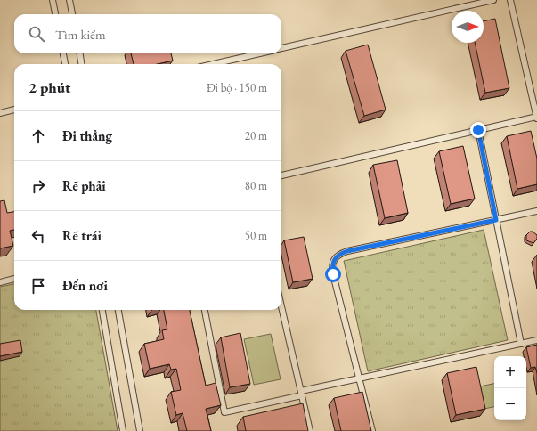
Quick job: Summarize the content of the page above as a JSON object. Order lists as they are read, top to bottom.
{
  "north": "right",
  "page": {
    "search": "Tìm kiếm",
    "heading": ["2 phút", "Đi bộ · 150 m"],
    "list": [
      ["Đi thẳng", "20 m"],
      ["Rẽ phải", "80 m"],
      ["Rẽ trái", "50 m"],
      "Đến nơi"
    ],
    "map_buttons": ["+", "−"]
  }
}
